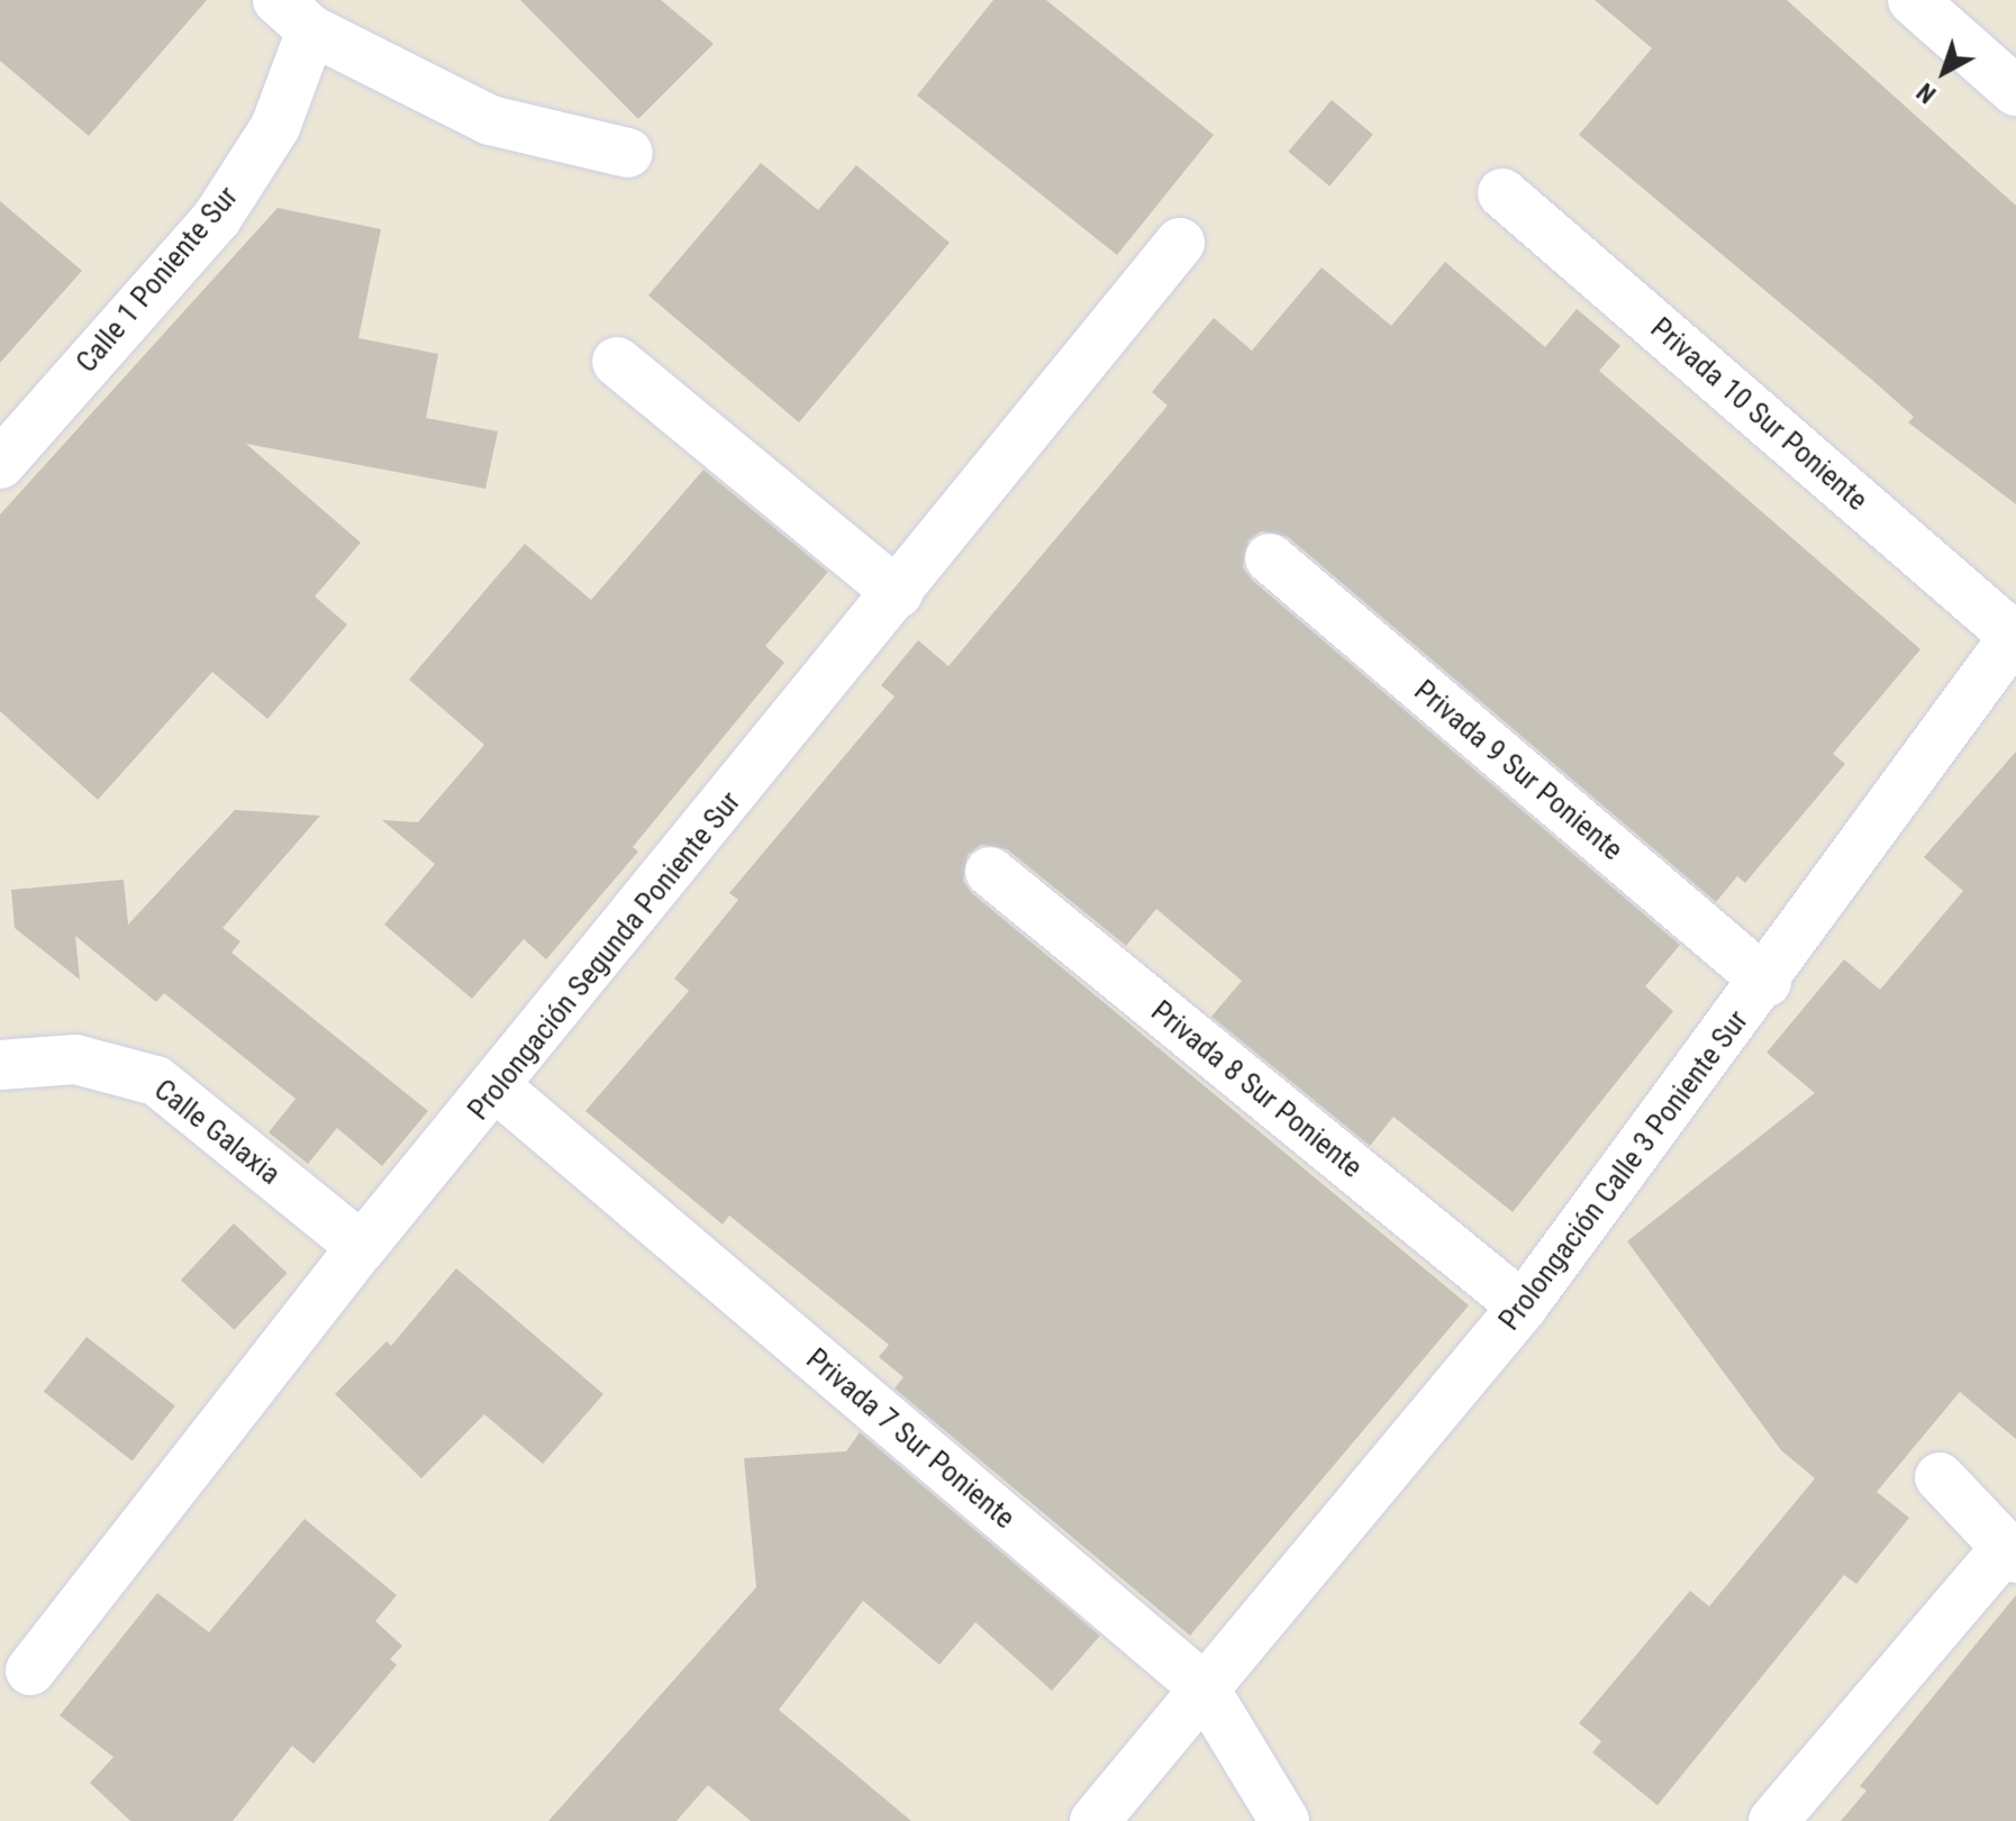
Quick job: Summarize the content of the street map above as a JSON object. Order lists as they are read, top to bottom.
{
  "streets": {
    "street": [
      "Calle 1 Poniente Sur",
      "Privada 10 Sur Poniente",
      "Privada 9 Sur Poniente",
      "Prolongación Segunda Poniente Sur",
      "Privada 8 Sur Poniente",
      "Calle Galaxia",
      "Prolongación Calle 3 Poniente Sur",
      "Privada 7 Sur Poniente"
    ]
  },
  "crossings": [
    ["Privada 10 Sur Poniente", "Prolongación Calle 3 Poniente Sur"],
    ["Privada 9 Sur Poniente", "Prolongación Calle 3 Poniente Sur"],
    ["Prolongación Segunda Poniente Sur", "Calle Galaxia"],
    ["Prolongación Segunda Poniente Sur", "Privada 7 Sur Poniente"],
    ["Privada 8 Sur Poniente", "Prolongación Calle 3 Poniente Sur"],
    ["Prolongación Calle 3 Poniente Sur", "Privada 7 Sur Poniente"]
  ],
  "north": "bottom left"
}
